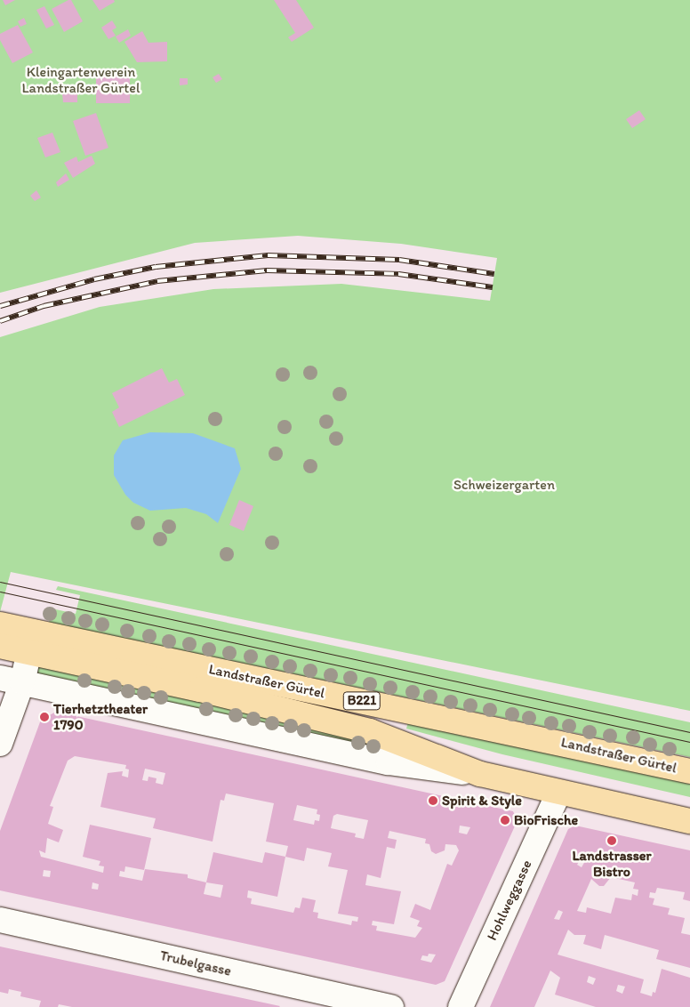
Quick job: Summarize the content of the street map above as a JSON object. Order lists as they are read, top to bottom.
{
  "streets": {
    "main road": ["Landstraßer Gürtel", "B221"],
    "street": ["Hohlweggasse", "Trubelgasse"]
  },
  "crossings": [
    ["Landstraßer Gürtel", "Hohlweggasse"]
  ],
  "parks": ["Kleingartenverein Landstraßer Gürtel", "Schweizergarten"],
  "places": [
    "Tierhetztheater 1790",
    "Spirit & Style",
    "BioFrische",
    "Landstrasser Bistro"
  ]
}
